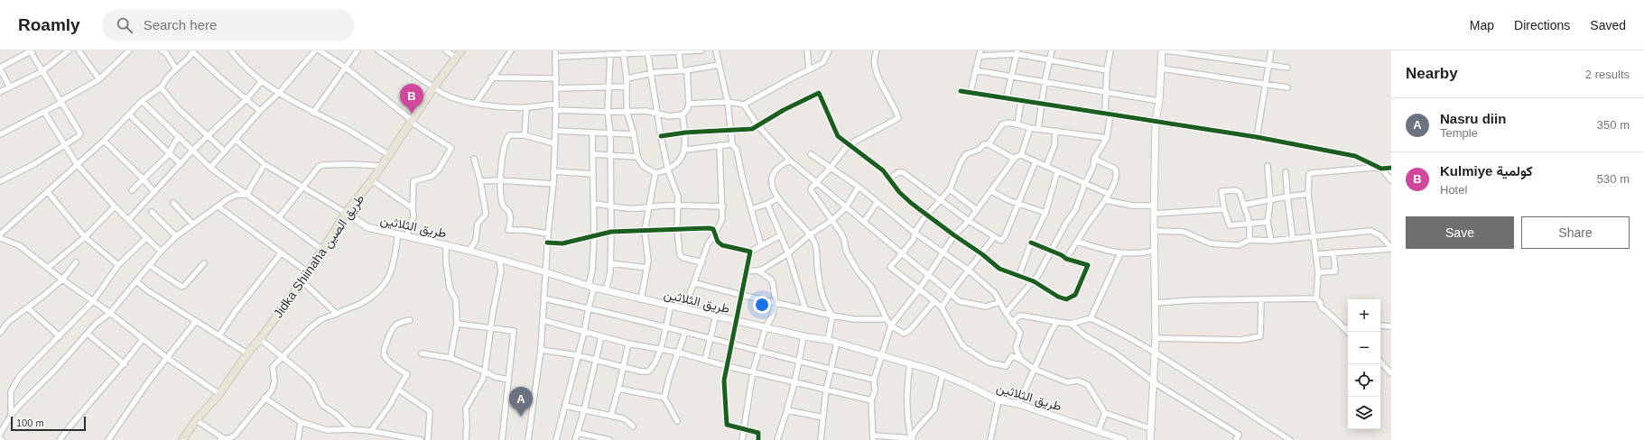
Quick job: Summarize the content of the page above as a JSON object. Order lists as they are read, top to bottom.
{
  "streets": {
    "main road": ["طريق الثلاثين", "Jidka Shiinaha طريق الصين"]
  },
  "crossings": [
    ["طريق الثلاثين", "Jidka Shiinaha طريق الصين"]
  ],
  "scale_bar": "100 m",
  "page": {
    "header": "Roamly",
    "search": "Search here",
    "nav": ["Map", "Directions", "Saved"],
    "heading": ["Nearby", "2 results"],
    "pins": ["B", "A"],
    "list": [
      {
        "mark": "A",
        "name": "Nasru diin",
        "note": "Temple",
        "value": "350 m"
      },
      {
        "mark": "B",
        "name": "Kulmiye كولمية",
        "note": "Hotel",
        "value": "530 m"
      }
    ],
    "buttons": ["Save", "Share"],
    "map_buttons": ["+", "−"],
    "scale": "100 m"
  }
}
